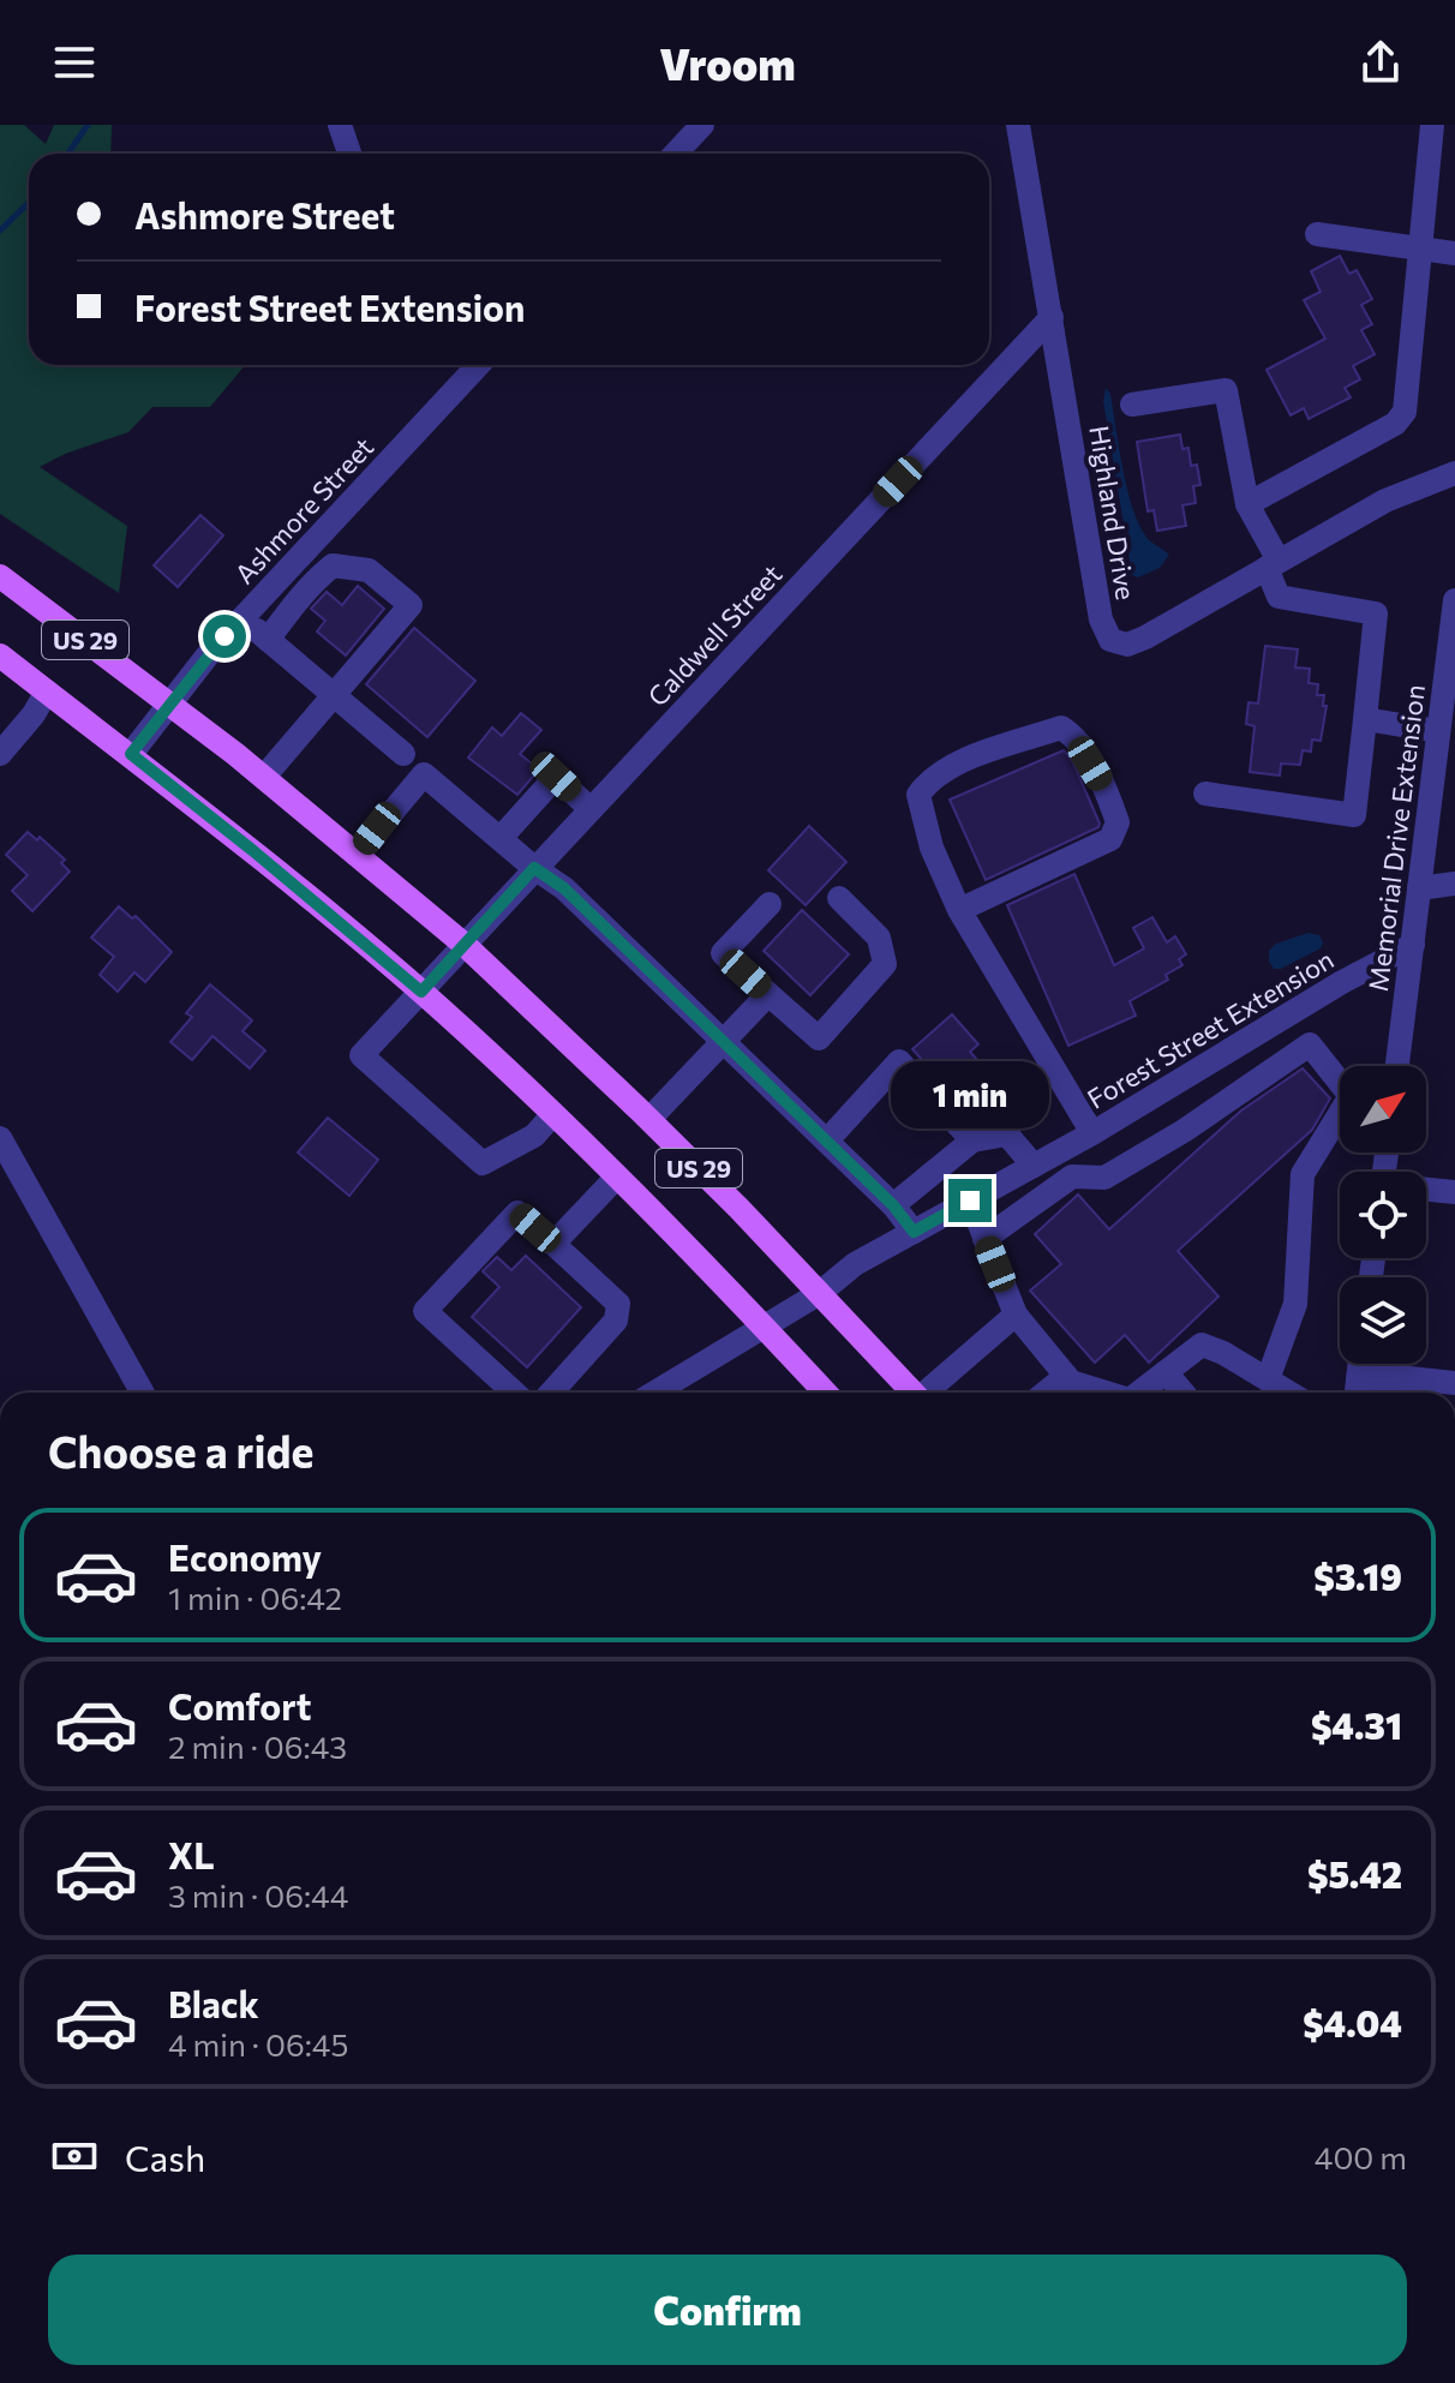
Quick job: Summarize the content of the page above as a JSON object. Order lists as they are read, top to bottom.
{
  "streets": {
    "main road": ["US 29"],
    "street": [
      "Ashmore Street",
      "Highland Drive",
      "Caldwell Street",
      "Memorial Drive Extension",
      "Forest Street Extension"
    ]
  },
  "crossings": [
    ["Ashmore Street", "US 29"],
    ["Highland Drive", "Caldwell Street"],
    ["Caldwell Street", "US 29"],
    ["US 29", "Forest Street Extension"],
    ["Memorial Drive Extension", "Forest Street Extension"]
  ],
  "north": "top right",
  "page": {
    "header": "Vroom",
    "banner": ["Ashmore Street", "Forest Street Extension"],
    "bubble": "1 min",
    "heading": "Choose a ride",
    "list": [
      {
        "name": "Economy",
        "note": "1 min · 06:42",
        "value": "$3.19"
      },
      {
        "name": "Comfort",
        "note": "2 min · 06:43",
        "value": "$4.31"
      },
      {
        "name": "XL",
        "note": "3 min · 06:44",
        "value": "$5.42"
      },
      {
        "name": "Black",
        "note": "4 min · 06:45",
        "value": "$4.04"
      }
    ],
    "pay": ["Cash", "400 m"],
    "buttons": "Confirm"
  }
}
